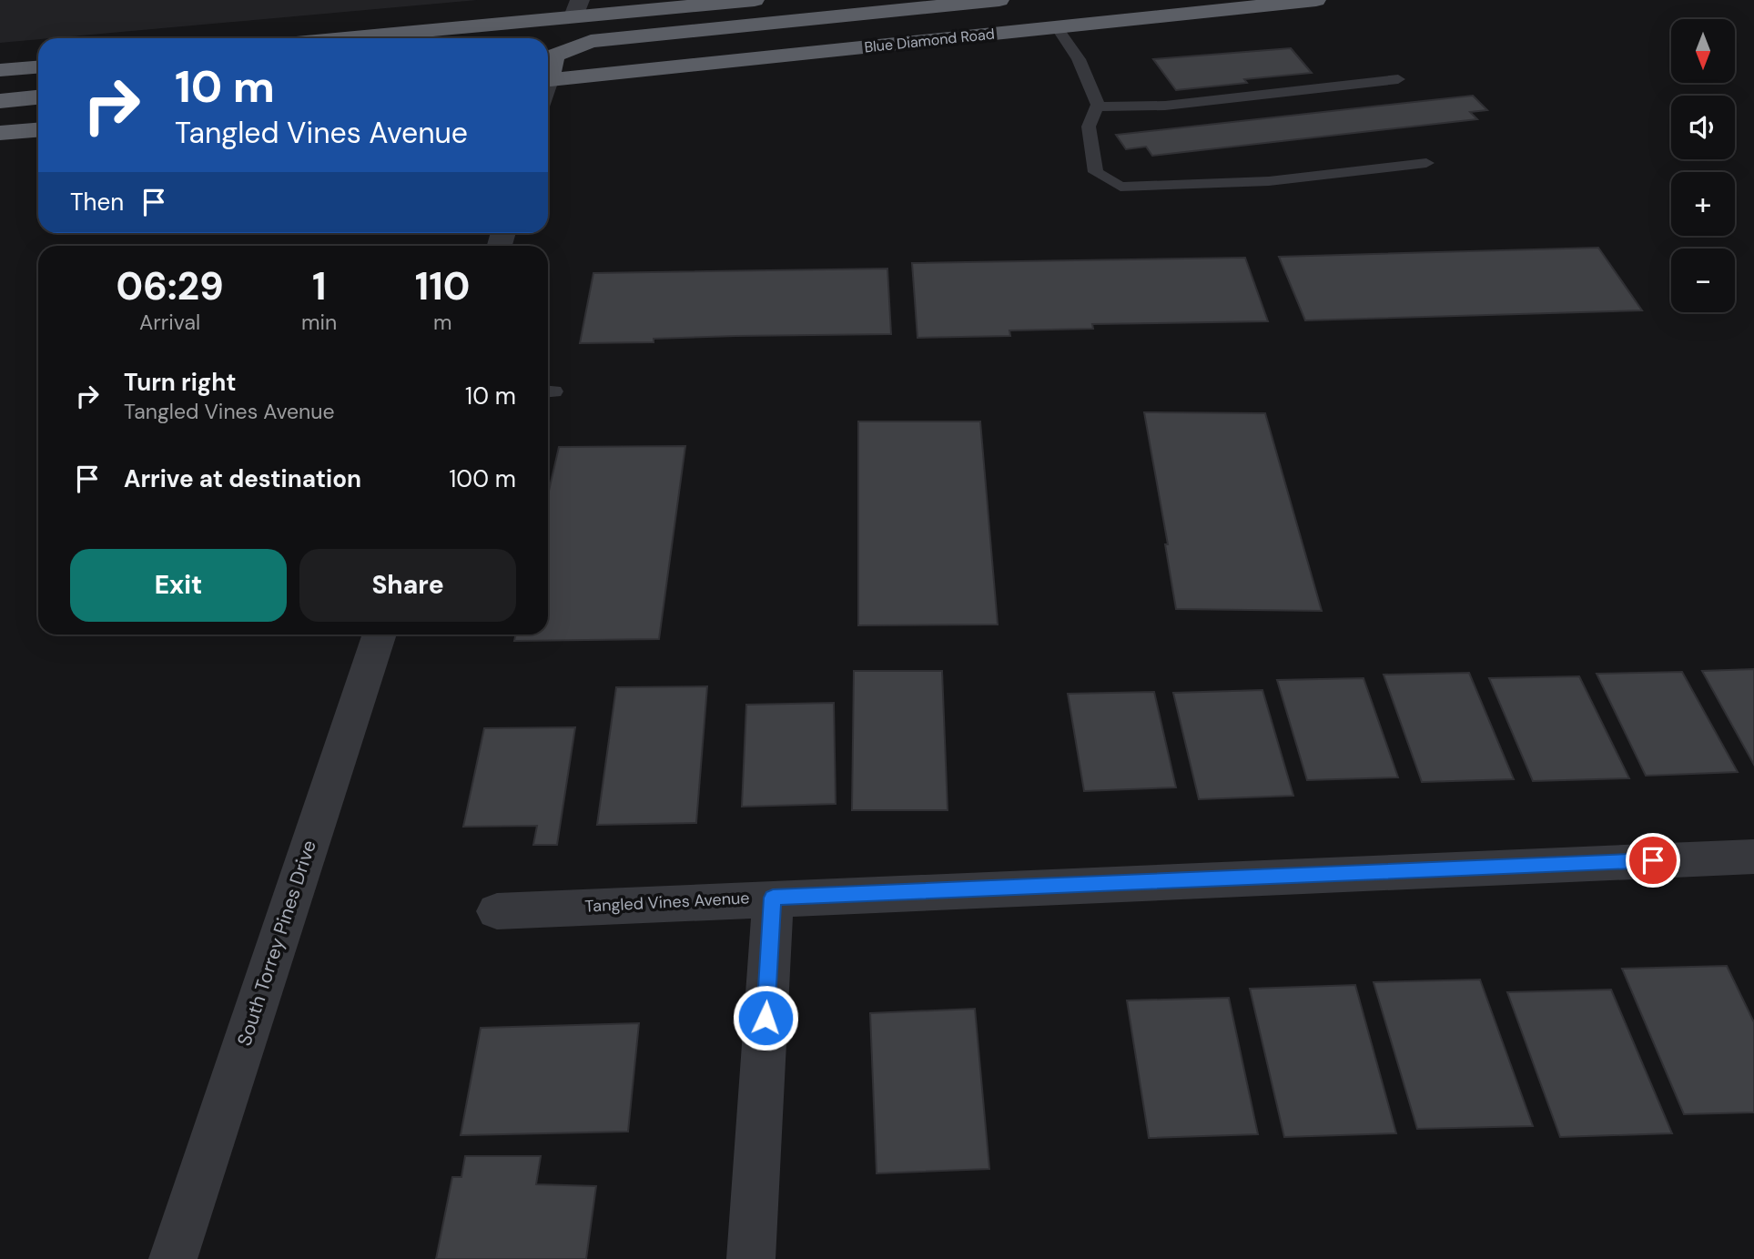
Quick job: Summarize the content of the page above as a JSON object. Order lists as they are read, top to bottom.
{
  "streets": {
    "highway": ["Blue Diamond Road"],
    "street": ["Tangled Vines Avenue", "South Torrey Pines Drive"]
  },
  "north": "bottom",
  "page": {
    "map_buttons": ["+", "−"],
    "turn": ["10 m", "Tangled Vines Avenue"],
    "then": "Then",
    "eta": [
      "06:29",
      "Arrival",
      "1",
      "min",
      "110",
      "m"
    ],
    "list": [
      {
        "name": "Turn right",
        "note": "Tangled Vines Avenue",
        "value": "10 m"
      },
      {
        "name": "Arrive at destination",
        "value": "100 m"
      }
    ],
    "buttons": ["Exit", "Share"]
  }
}
